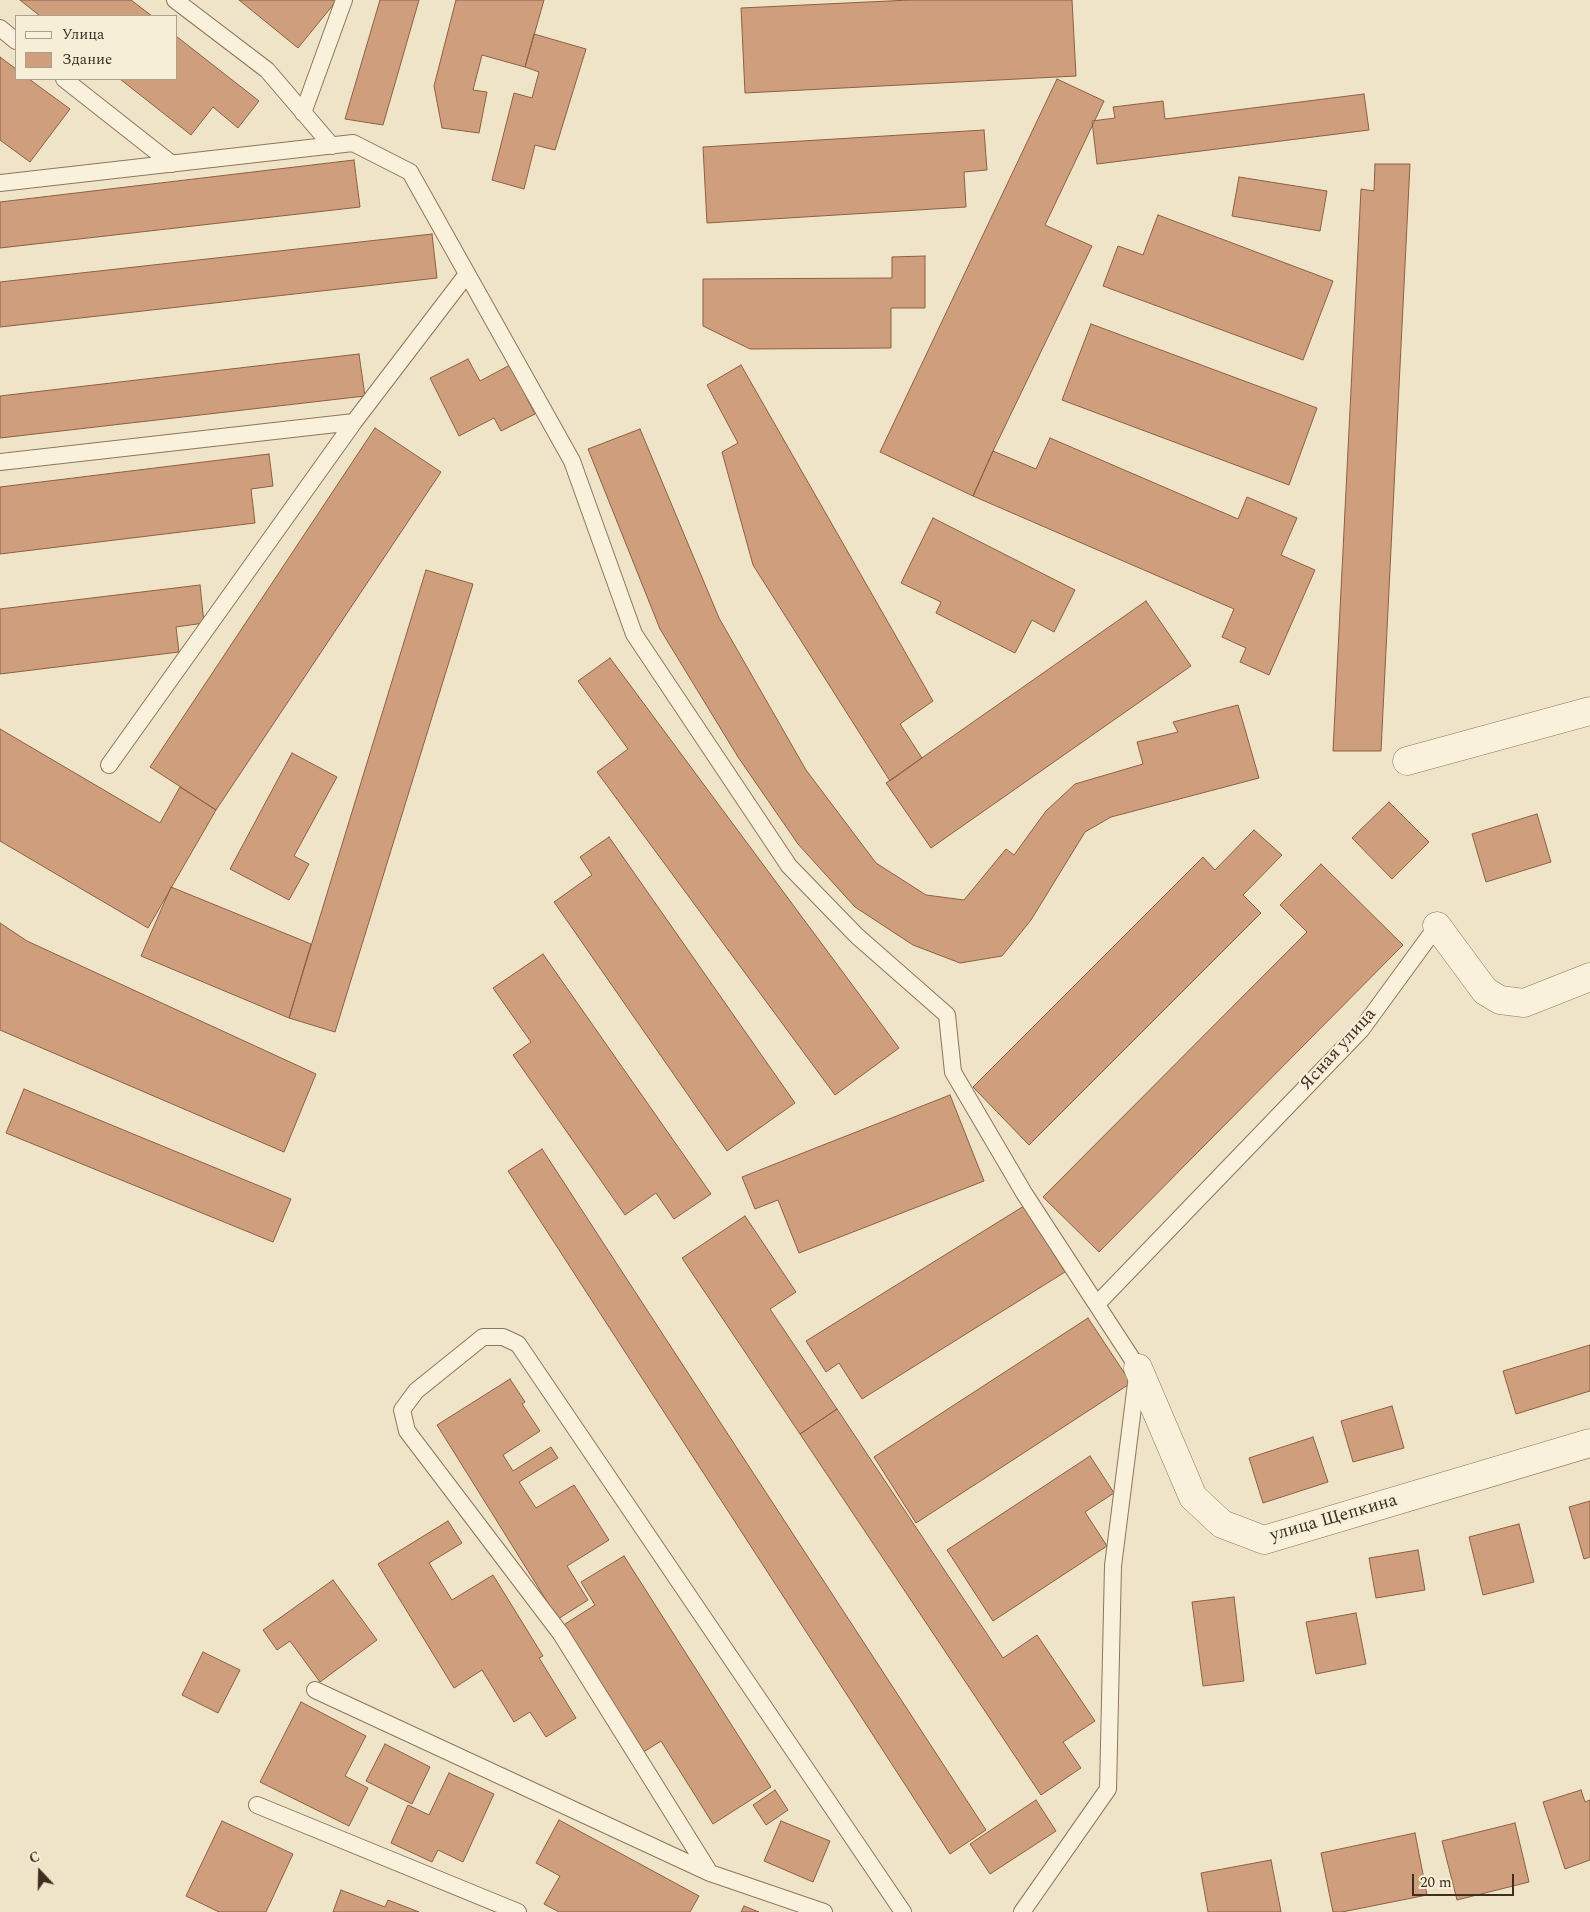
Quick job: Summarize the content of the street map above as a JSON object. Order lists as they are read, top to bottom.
{
  "streets": {
    "street": ["Ясная улица", "улица Щепкина"]
  },
  "legend": ["Улица", "Здание"],
  "scale_bar": "20 m",
  "north": "top"
}
